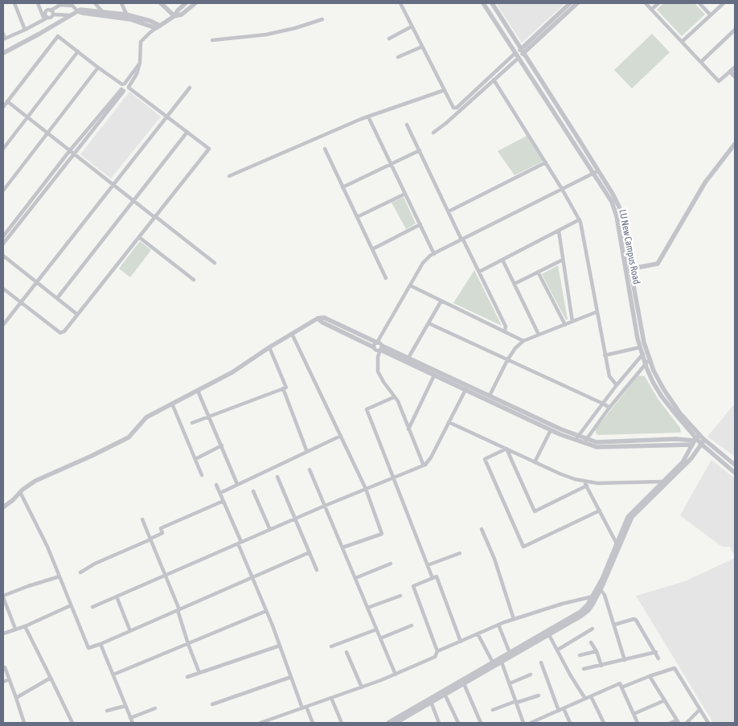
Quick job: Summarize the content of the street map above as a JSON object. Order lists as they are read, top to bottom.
{
  "streets": {
    "street": ["LU New Campus Road"]
  }
}
